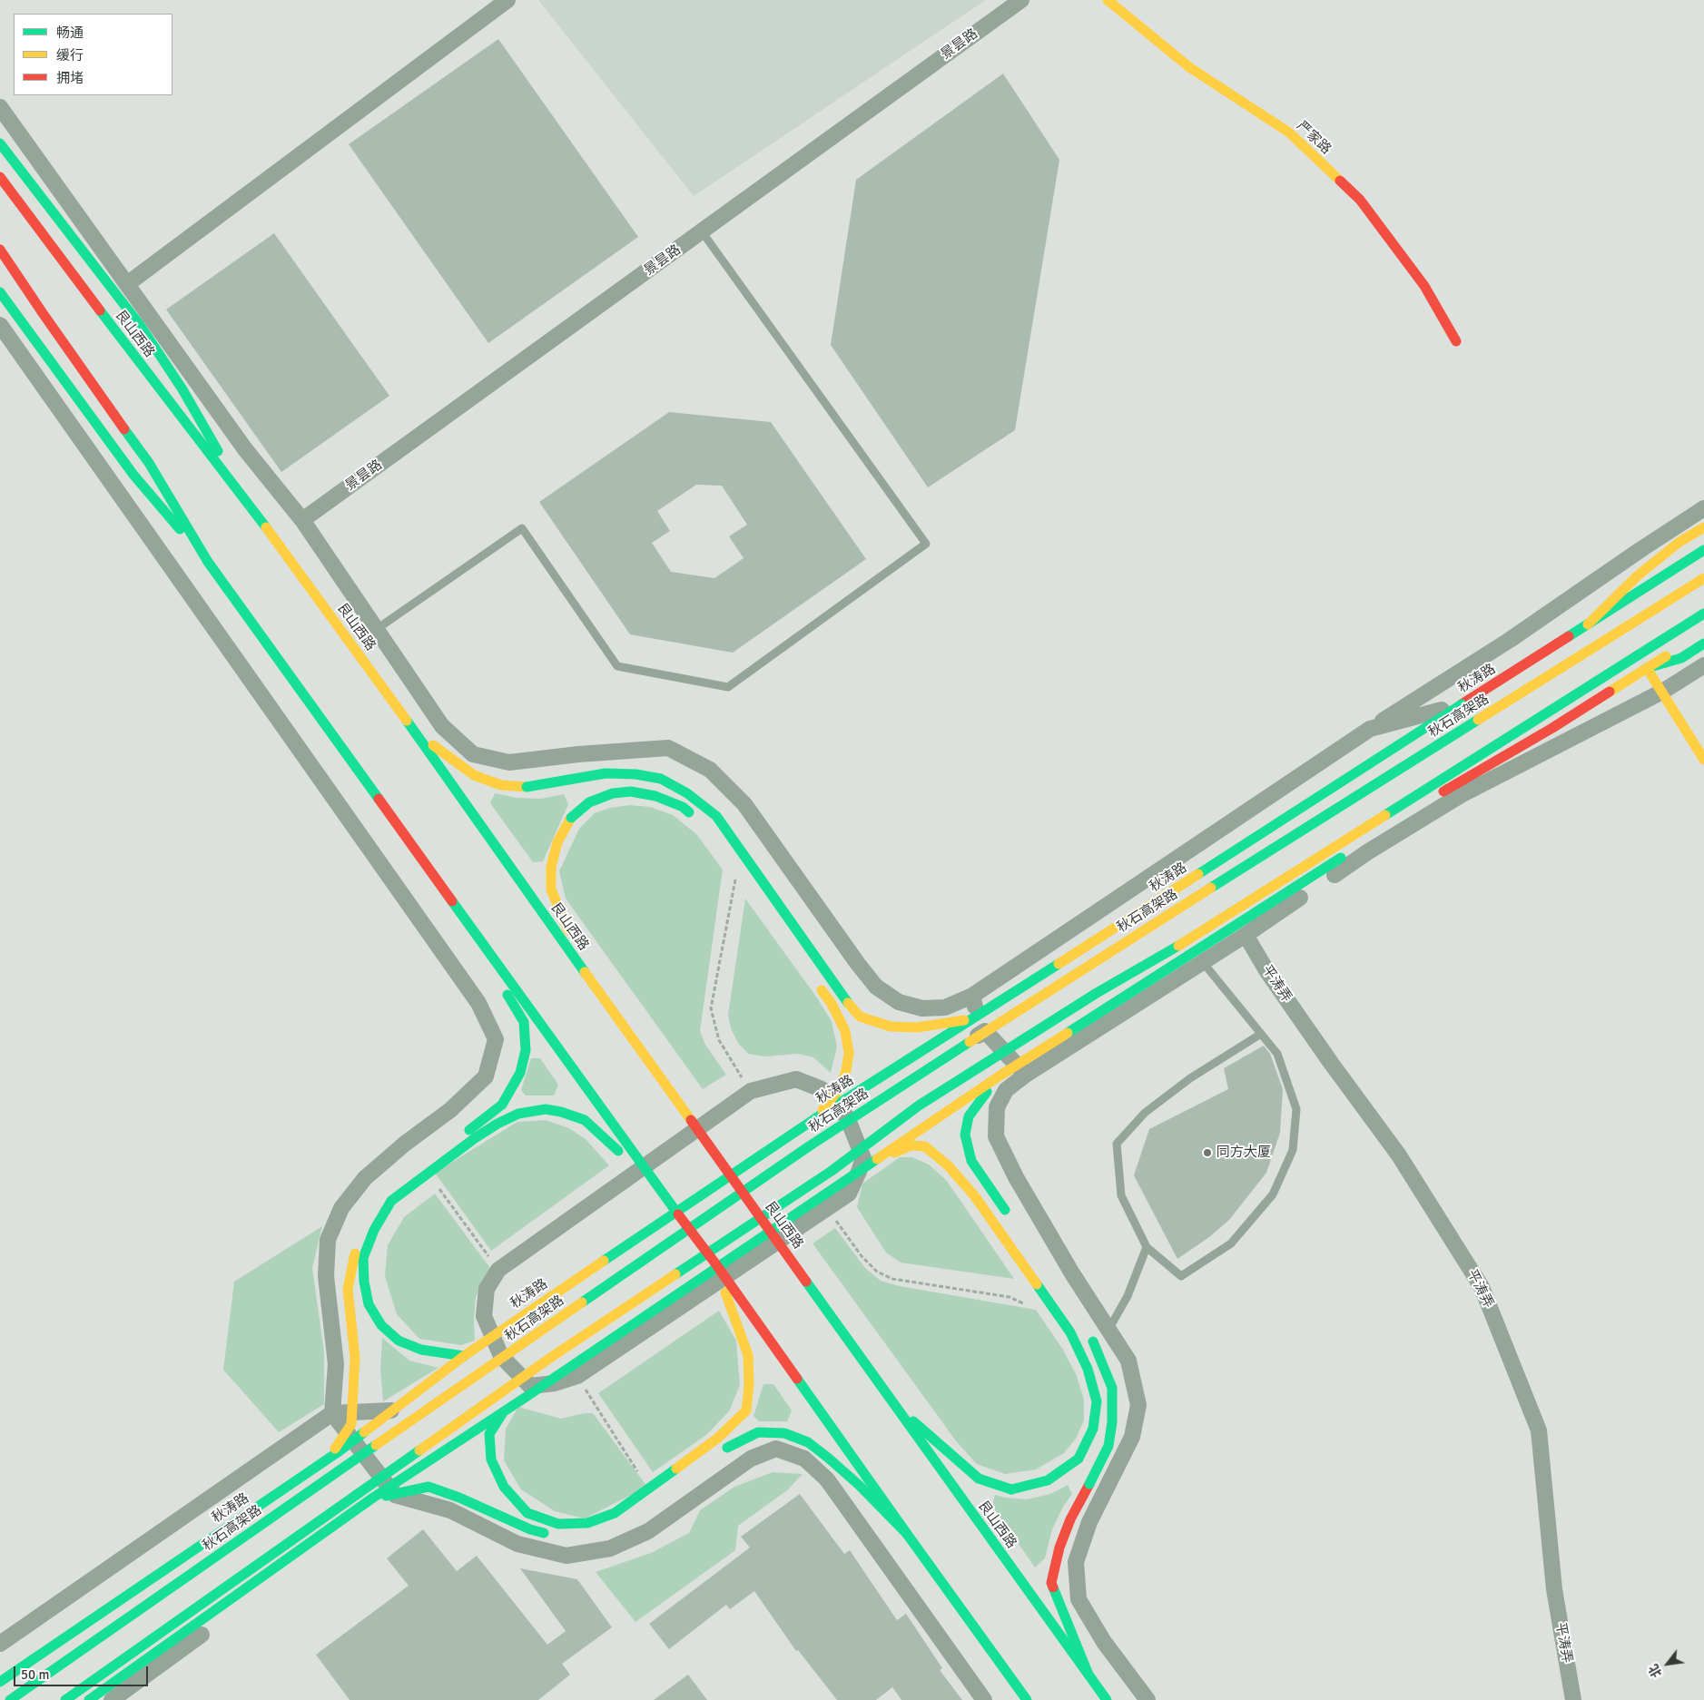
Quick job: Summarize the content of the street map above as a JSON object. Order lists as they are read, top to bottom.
{
  "streets": {
    "main road": [
      "严家路",
      "艮山西路",
      "秋涛路",
      "秋石高架路"
    ],
    "street": ["景昙路", "平涛弄"]
  },
  "places": ["同方大厦"],
  "legend": ["畅通", "缓行", "拥堵"],
  "scale_bar": "50 m",
  "north": "bottom left"
}
